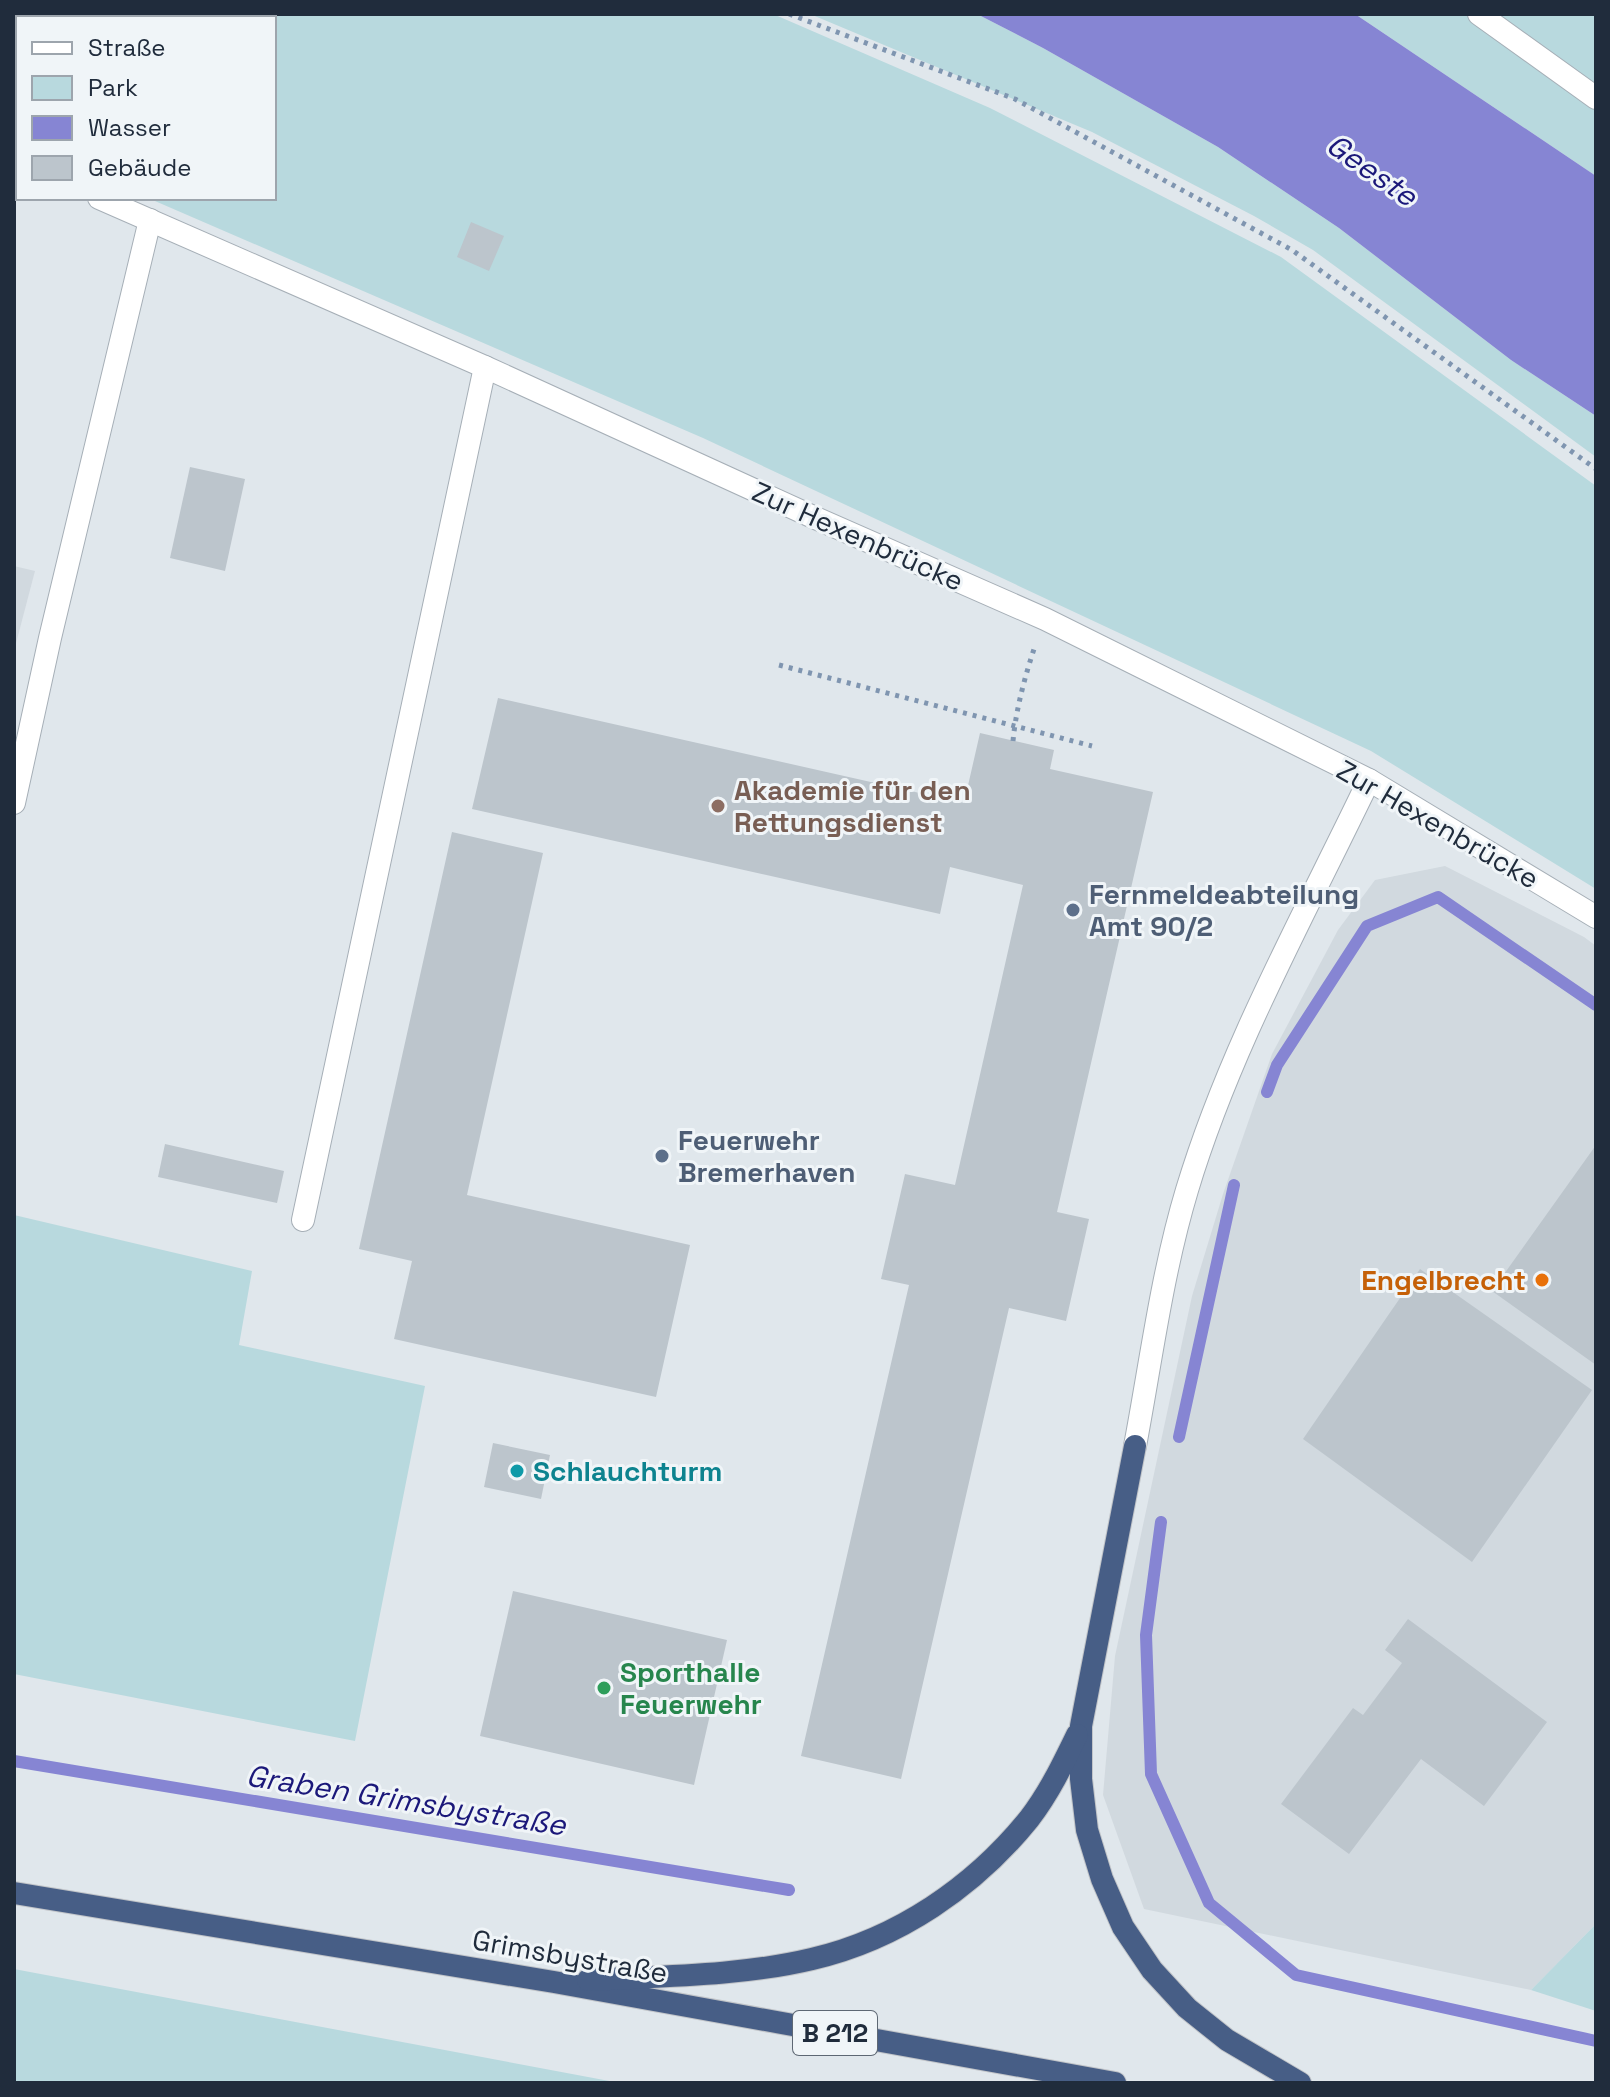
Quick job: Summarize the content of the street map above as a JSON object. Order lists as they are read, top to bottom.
{
  "streets": {
    "highway": ["Grimsbystraße", "B 212"],
    "street": ["Zur Hexenbrücke"]
  },
  "water": ["Geeste", "Graben Grimsbystraße"],
  "places": [
    "Akademie für den Rettungsdienst",
    "Fernmeldeabteilung Amt 90/2",
    "Feuerwehr Bremerhaven",
    "Engelbrecht",
    "Schlauchturm",
    "Sporthalle Feuerwehr"
  ],
  "legend": [
    "Straße",
    "Park",
    "Wasser",
    "Gebäude"
  ]
}
